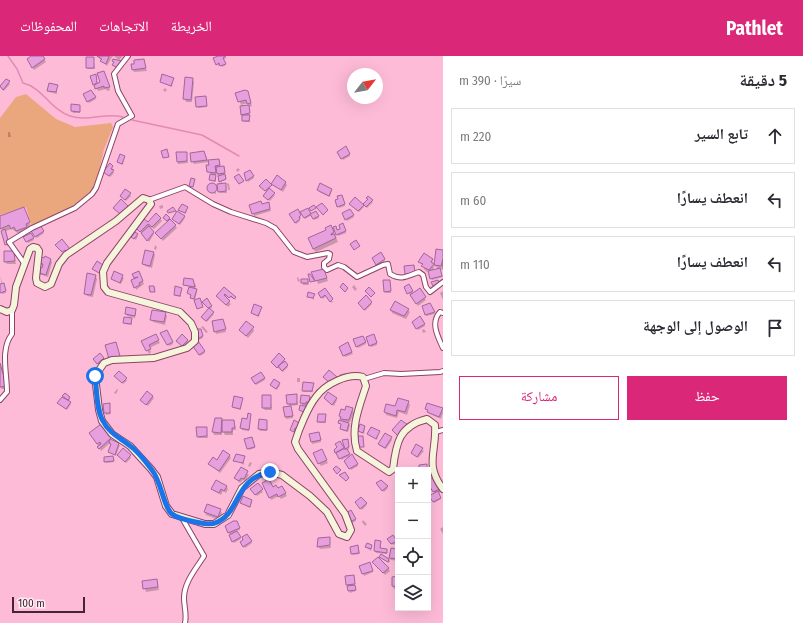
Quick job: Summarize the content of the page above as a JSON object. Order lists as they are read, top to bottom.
{
  "scale_bar": "100 m",
  "north": "top right",
  "page": {
    "header": "Pathlet",
    "nav": ["الخريطة", "الاتجاهات", "المحفوظات"],
    "heading": ["5 دقيقة", "سيرًا · 390 m"],
    "list": [
      ["تابع السير", "220 m"],
      ["انعطف يسارًا", "60 m"],
      ["انعطف يسارًا", "110 m"],
      "الوصول إلى الوجهة"
    ],
    "buttons": ["حفظ", "مشاركة"],
    "map_buttons": ["+", "−"],
    "scale": "100 m"
  }
}
